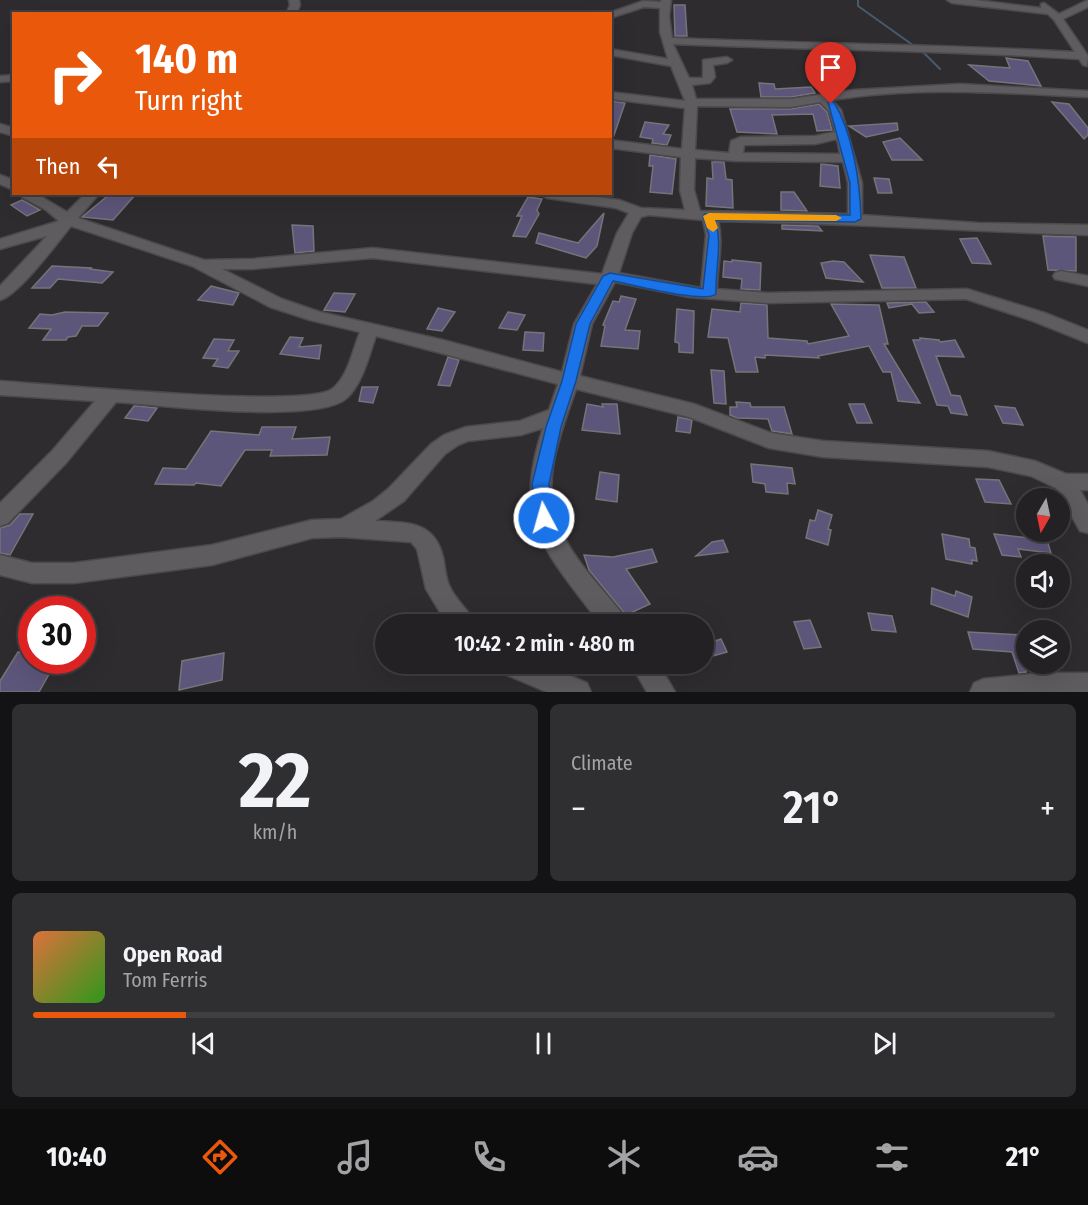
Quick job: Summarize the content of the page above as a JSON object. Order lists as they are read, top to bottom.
{
  "north": "bottom",
  "page": {
    "turn": ["140 m", "Turn right"],
    "then": "Then",
    "limit": "30",
    "trip": "10:42 · 2 min · 480 m",
    "tile": [
      ["22", "km/h"],
      "Climate"
    ],
    "heat": ["−", "21°", "+"],
    "song": ["Open Road", "Tom Ferris"],
    "tabs": ["10:40", "21°"]
  }
}
